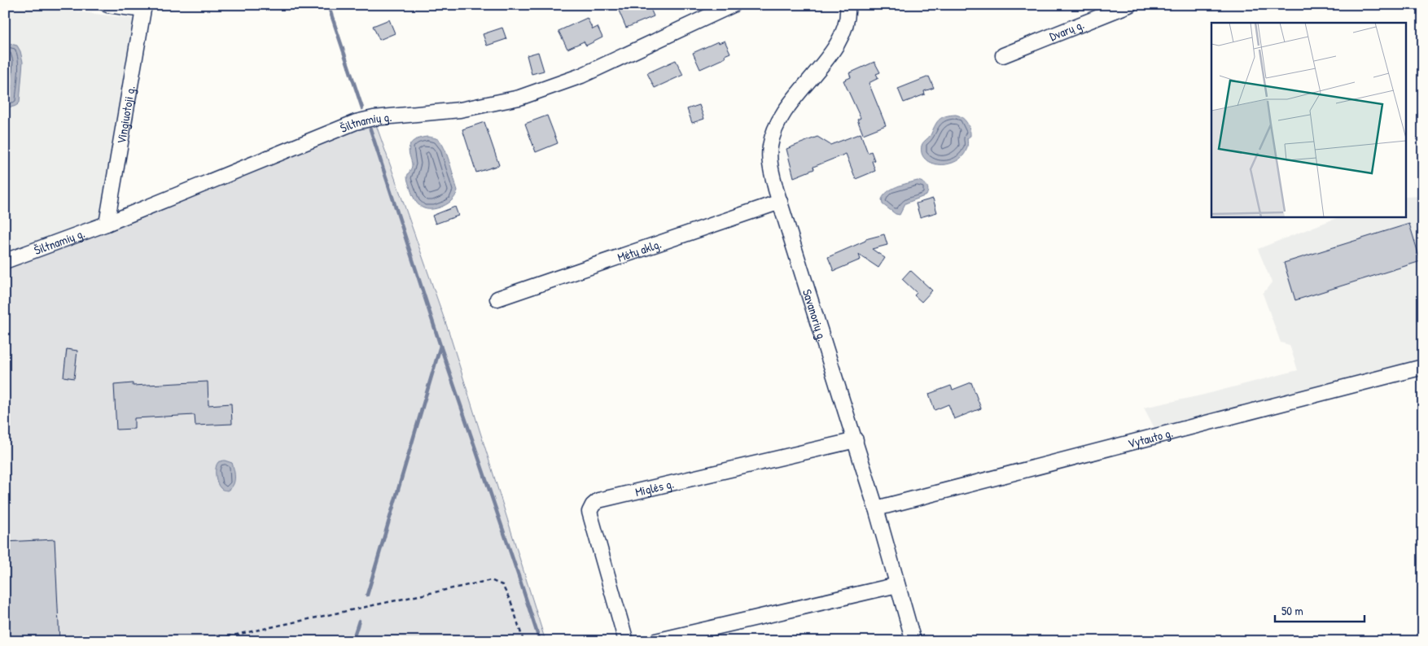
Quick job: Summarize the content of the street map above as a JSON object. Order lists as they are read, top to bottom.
{
  "streets": {
    "street": [
      "Dvarų g.",
      "Vingiuotoji g.",
      "Šiltnamių g.",
      "Mėtų aklg.",
      "Savanorių g.",
      "Vytauto g.",
      "Miglės g."
    ]
  },
  "crossings": [
    ["Vingiuotoji g.", "Šiltnamių g."],
    ["Mėtų aklg.", "Savanorių g."],
    ["Savanorių g.", "Vytauto g."],
    ["Savanorių g.", "Miglės g."]
  ],
  "scale_bar": "50 m"
}
